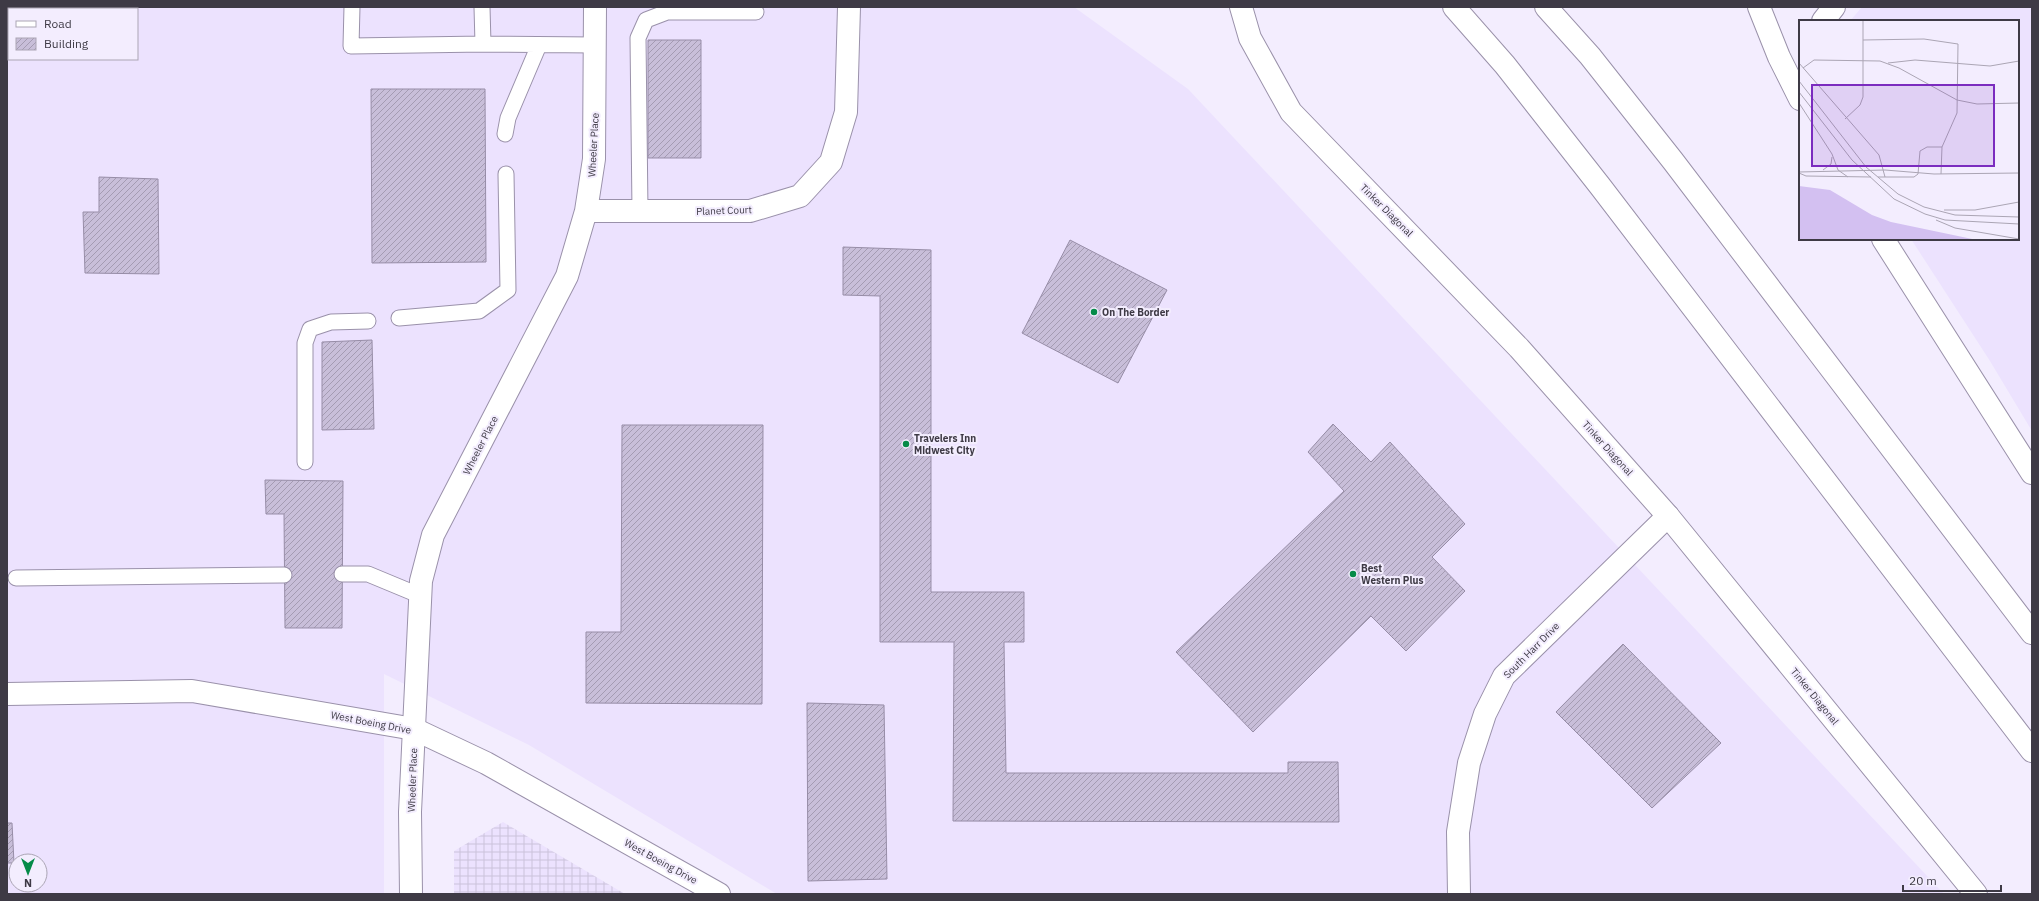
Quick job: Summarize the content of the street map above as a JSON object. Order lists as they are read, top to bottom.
{
  "streets": {
    "main road": [
      "Wheeler Place",
      "Planet Court",
      "Tinker Diagonal",
      "South Harr Drive",
      "West Boeing Drive"
    ]
  },
  "crossings": [
    ["Wheeler Place", "Planet Court"],
    ["Wheeler Place", "West Boeing Drive"],
    ["Tinker Diagonal", "South Harr Drive"]
  ],
  "places": ["On The Border", "Travelers Inn Midwest City", "Best Western Plus"],
  "legend": ["Road", "Building"],
  "scale_bar": "20 m",
  "north": "bottom"
}
